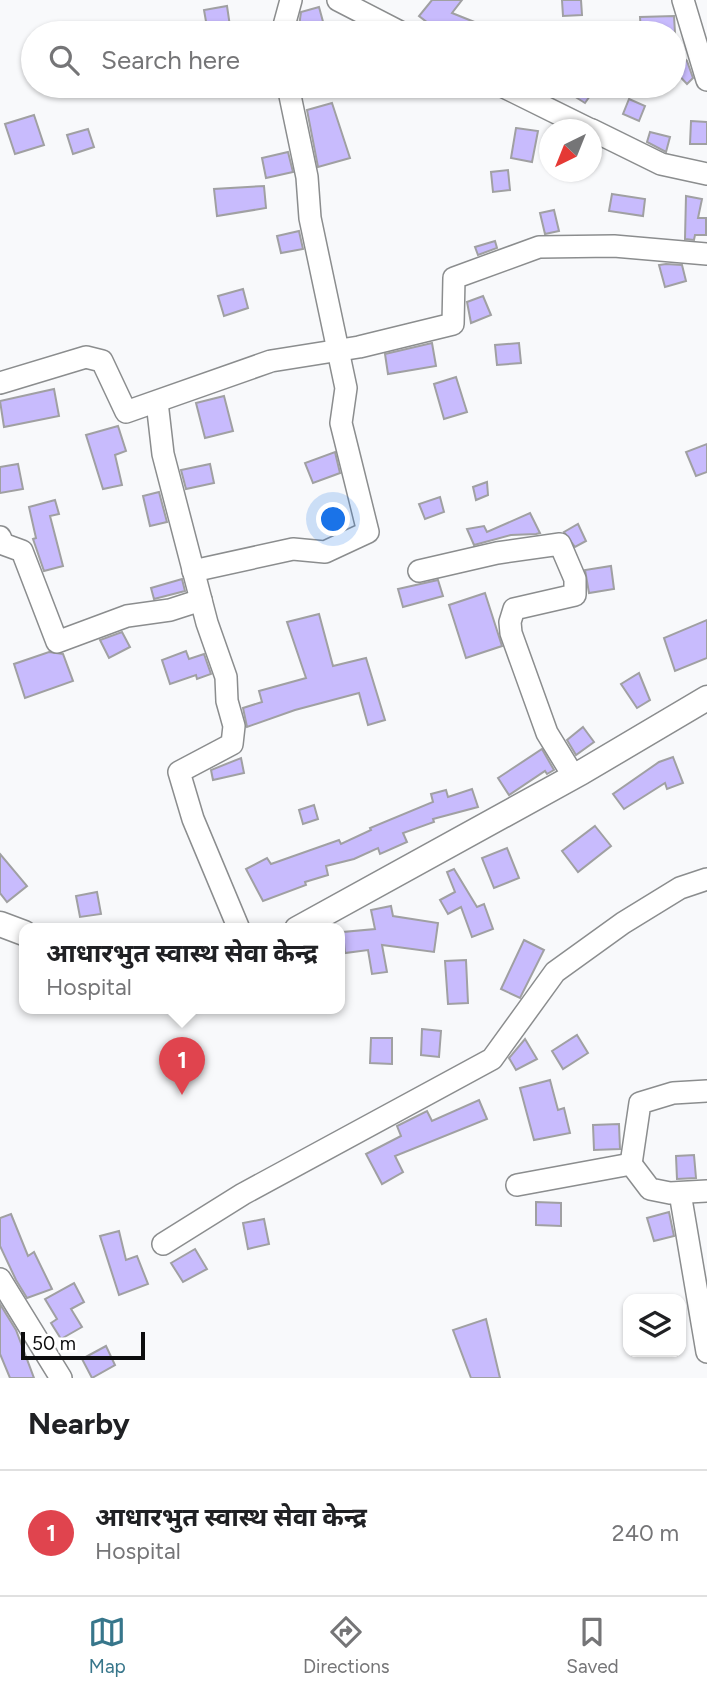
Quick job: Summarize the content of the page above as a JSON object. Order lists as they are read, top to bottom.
{
  "scale_bar": "50 m",
  "north": "bottom left",
  "page": {
    "search": "Search here",
    "popup": ["आधारभुत स्वास्थ सेवा केन्द्र", "Hospital"],
    "pins": "1",
    "scale": "50 m",
    "heading": "Nearby",
    "list": [
      {
        "mark": "1",
        "name": "आधारभुत स्वास्थ सेवा केन्द्र",
        "note": "Hospital",
        "value": "240 m"
      }
    ],
    "nav": ["Map", "Directions", "Saved"]
  }
}
